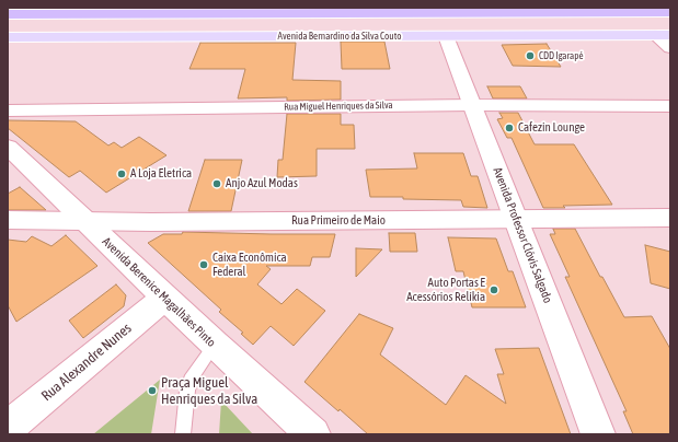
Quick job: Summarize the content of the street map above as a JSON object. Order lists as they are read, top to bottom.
{
  "streets": {
    "main road": [
      "Avenida Bernardino da Silva Couto",
      "Avenida Professor Clóvis Salgado",
      "Avenida Berenice Magalhães Pinto",
      "Rua Alexandre Nunes"
    ],
    "street": ["Rua Miguel Henriques da Silva", "Rua Primeiro de Maio"]
  },
  "crossings": [
    ["Avenida Bernardino da Silva Couto", "Avenida Professor Clóvis Salgado"],
    ["Rua Miguel Henriques da Silva", "Avenida Professor Clóvis Salgado"],
    ["Rua Primeiro de Maio", "Avenida Professor Clóvis Salgado"],
    ["Rua Primeiro de Maio", "Avenida Berenice Magalhães Pinto"],
    ["Avenida Berenice Magalhães Pinto", "Rua Alexandre Nunes"]
  ],
  "places": [
    "CDD Igarapé",
    "Cafezin Lounge",
    "A Loja Eletrica",
    "Anjo Azul Modas",
    "Caixa Econômica Federal",
    "Auto Portas E Acessórios Relíkia",
    "Praça Miguel Henriques da Silva"
  ]
}
